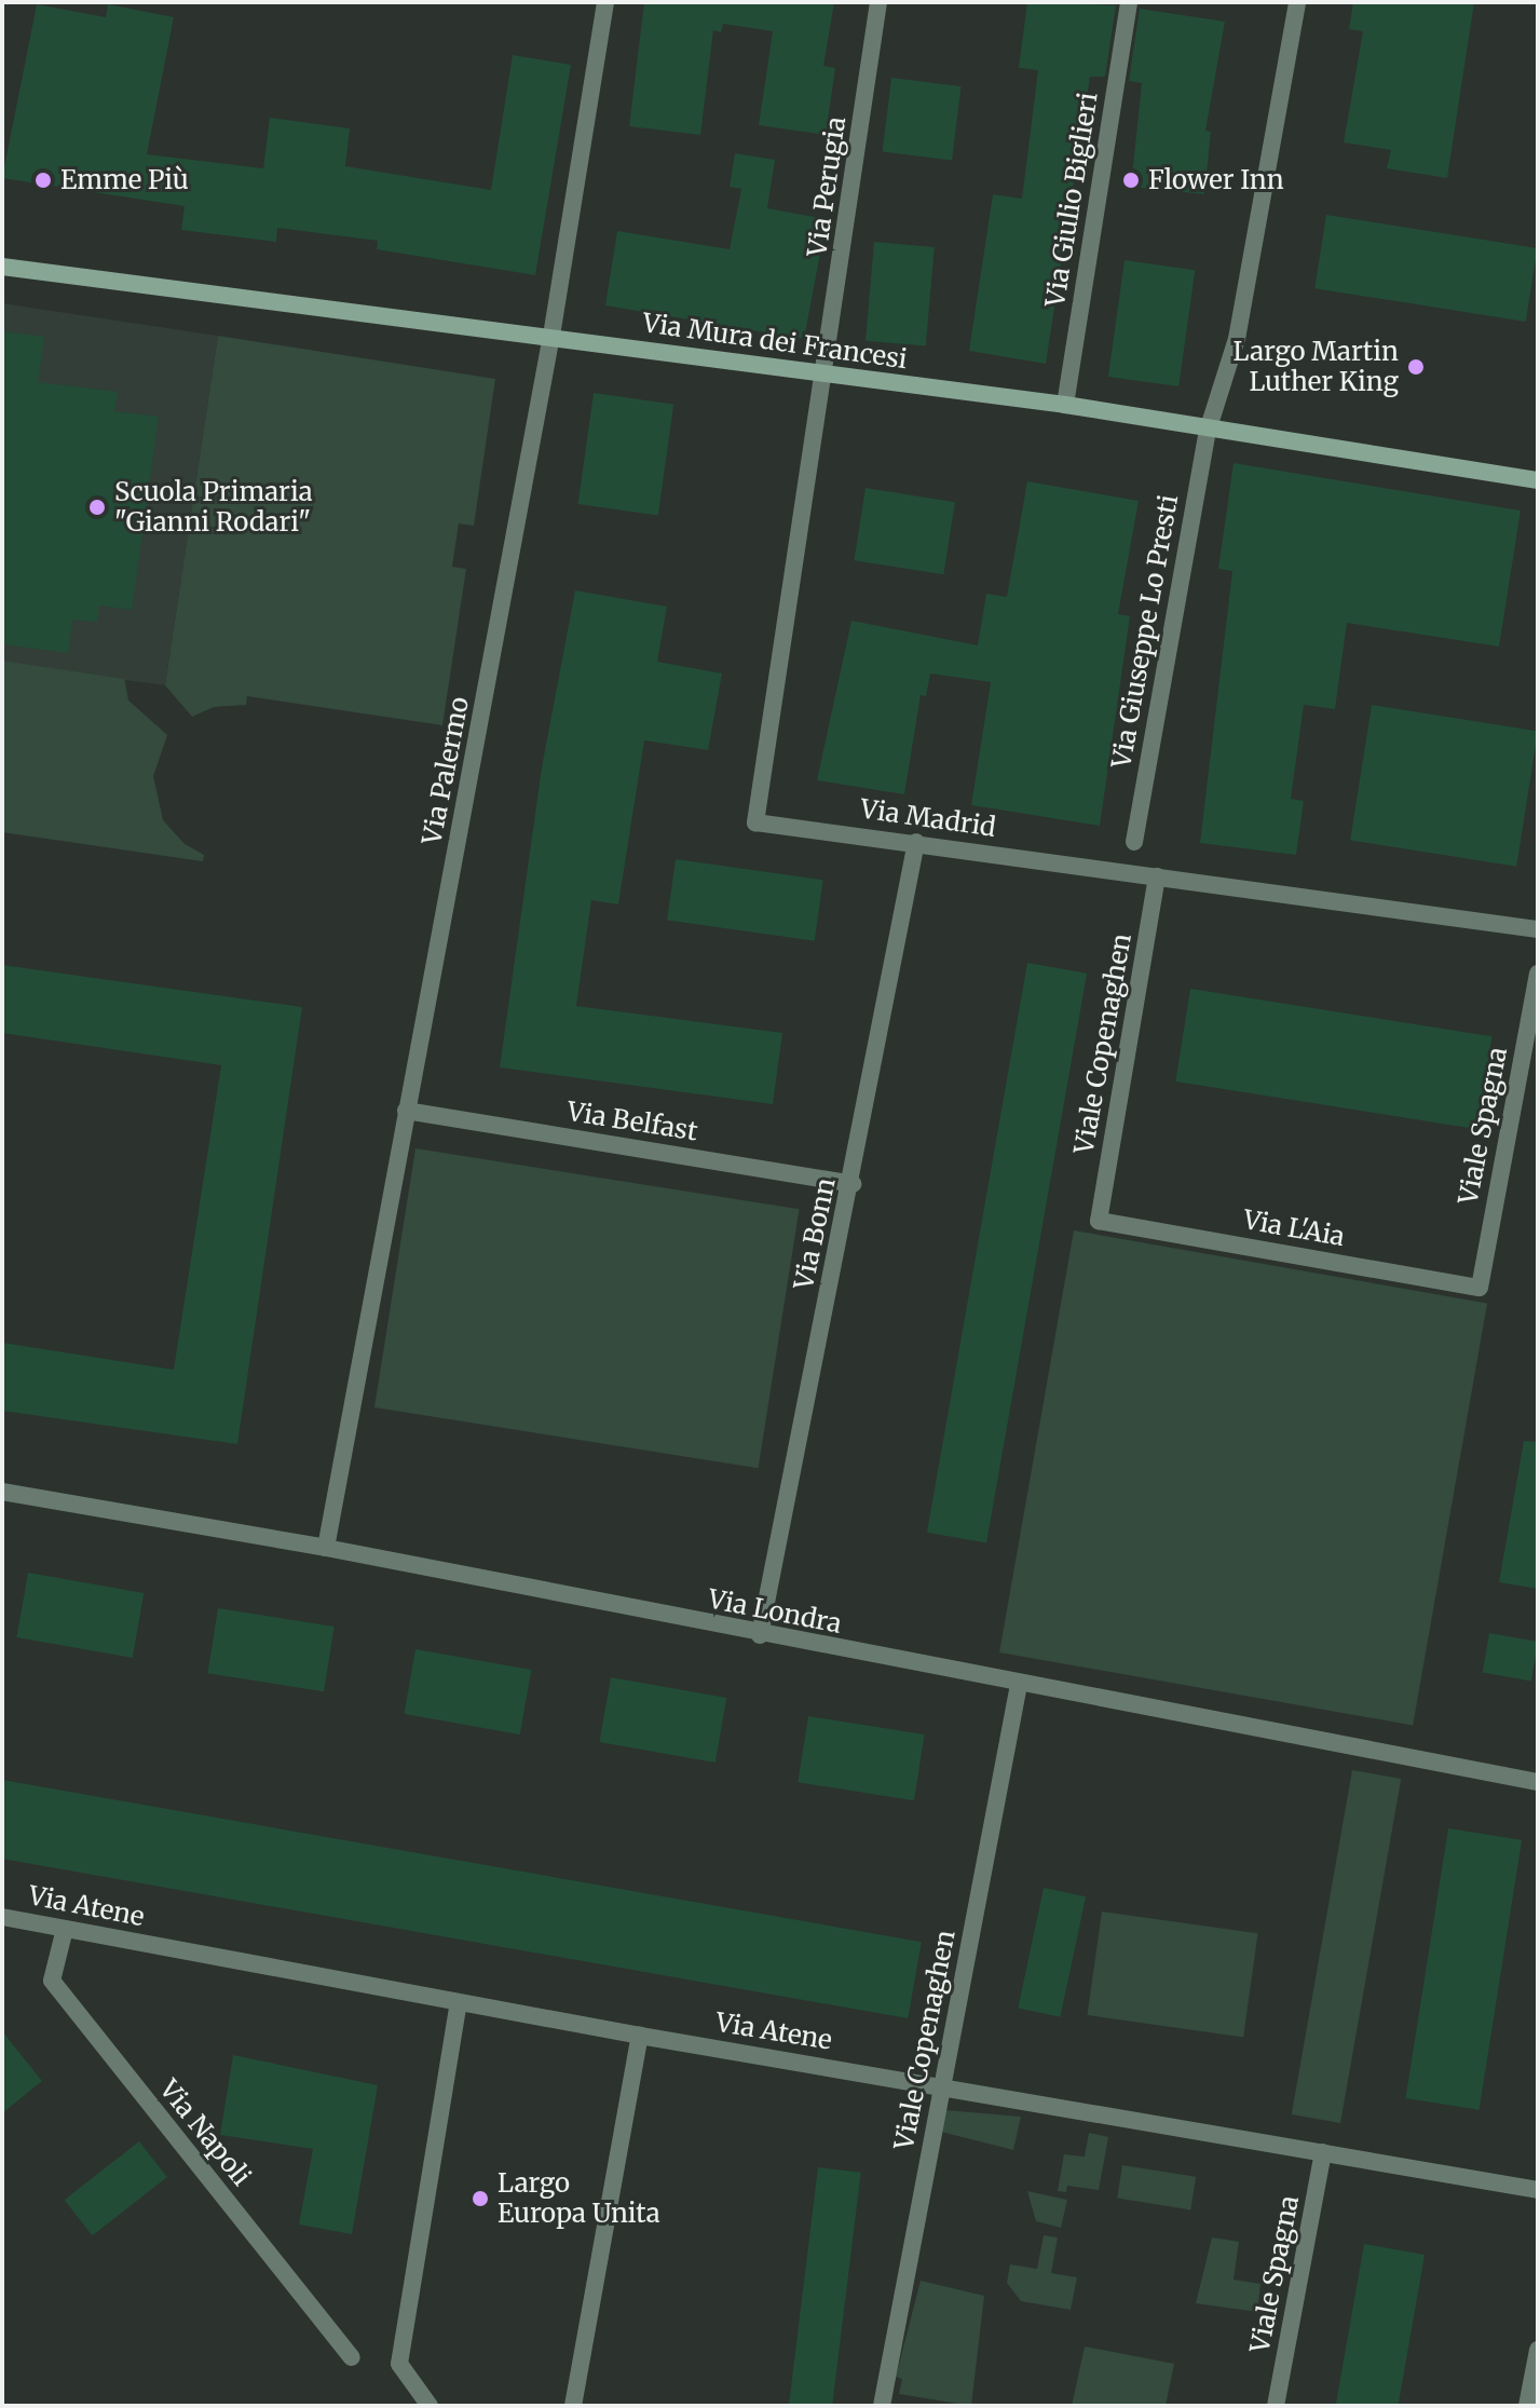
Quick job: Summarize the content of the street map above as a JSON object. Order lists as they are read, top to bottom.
{
  "streets": {
    "street": [
      "Via Perugia",
      "Via Giulio Biglieri",
      "Via Mura dei Francesi",
      "Via Giuseppe Lo Presti",
      "Via Palermo",
      "Via Madrid",
      "Viale Copenaghen",
      "Via Belfast",
      "Viale Spagna",
      "Via L'Aia",
      "Via Bonn",
      "Via Londra",
      "Via Atene",
      "Via Napoli"
    ]
  },
  "crossings": [
    ["Via Perugia", "Via Mura dei Francesi"],
    ["Via Perugia", "Via Madrid"],
    ["Via Giulio Biglieri", "Via Mura dei Francesi"],
    ["Via Mura dei Francesi", "Via Giuseppe Lo Presti"],
    ["Via Mura dei Francesi", "Via Palermo"],
    ["Via Mura dei Francesi", "Via Madrid"],
    ["Via Palermo", "Via Belfast"],
    ["Via Palermo", "Via Londra"],
    ["Via Madrid", "Viale Copenaghen"],
    ["Via Madrid", "Via Bonn"],
    ["Viale Copenaghen", "Via L'Aia"],
    ["Viale Copenaghen", "Via Londra"],
    ["Viale Copenaghen", "Via Atene"],
    ["Via Belfast", "Via Bonn"],
    ["Viale Spagna", "Via L'Aia"],
    ["Viale Spagna", "Via Atene"],
    ["Via Bonn", "Via Londra"],
    ["Via Atene", "Via Napoli"]
  ],
  "places": [
    "Emme Più",
    "Flower Inn",
    "Largo Martin Luther King",
    "Scuola Primaria \"Gianni Rodari\"",
    "Largo Europa Unita"
  ]
}
